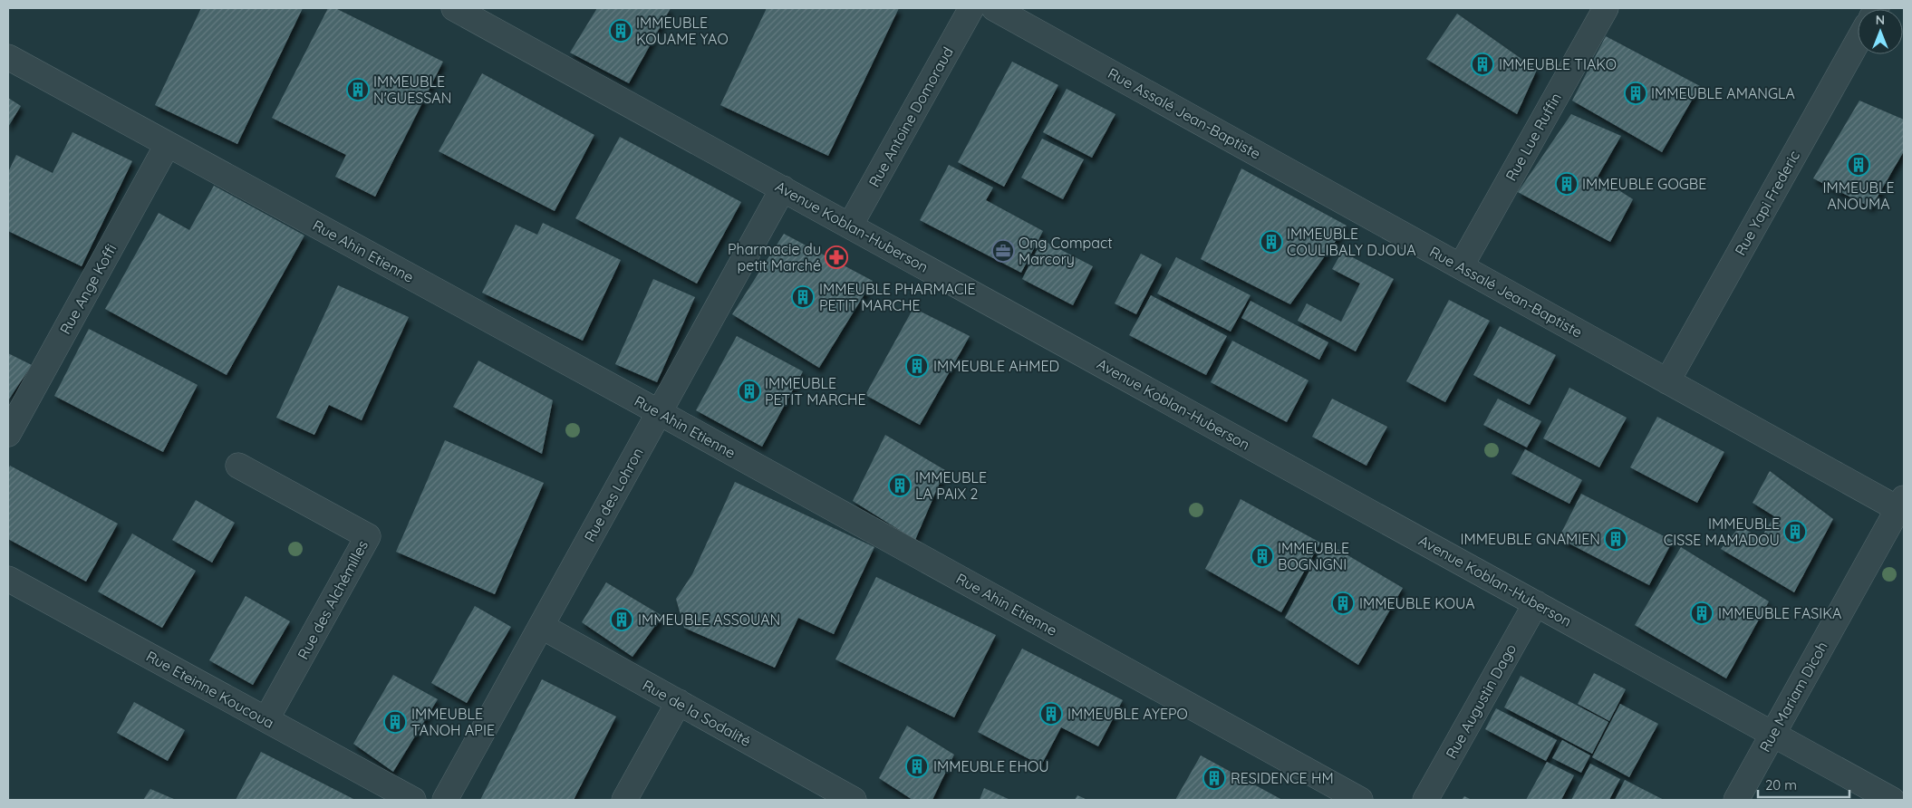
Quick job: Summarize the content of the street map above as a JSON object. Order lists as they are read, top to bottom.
{
  "streets": {
    "street": [
      "Rue Assalé Jean-Baptiste",
      "Rue Antoine Domoraud",
      "Rue Lue Ruffin",
      "Rue Yapi Frederic",
      "Avenue Koblan-Huberson",
      "Rue Ahin Etienne",
      "Rue Ange Koffi",
      "Rue des Lohron",
      "Rue des Alchémilles",
      "Rue Eteinne Koucoua",
      "Rue Mariam Dicoh",
      "Rue Augustin Dago",
      "Rue de la Sodalité"
    ]
  },
  "crossings": [
    ["Rue Assalé Jean-Baptiste", "Rue Lue Ruffin"],
    ["Rue Assalé Jean-Baptiste", "Rue Yapi Frederic"],
    ["Rue Assalé Jean-Baptiste", "Rue Mariam Dicoh"],
    ["Rue Antoine Domoraud", "Avenue Koblan-Huberson"],
    ["Avenue Koblan-Huberson", "Rue des Lohron"],
    ["Avenue Koblan-Huberson", "Rue Mariam Dicoh"],
    ["Avenue Koblan-Huberson", "Rue Augustin Dago"],
    ["Rue Ahin Etienne", "Rue Ange Koffi"],
    ["Rue Ahin Etienne", "Rue des Lohron"],
    ["Rue des Lohron", "Rue de la Sodalité"],
    ["Rue des Alchémilles", "Rue Eteinne Koucoua"]
  ],
  "places": {
    "building": [
      "IMMEUBLE KOUAME YAO",
      "IMMEUBLE TIAKO",
      "IMMEUBLE N'GUESSAN",
      "IMMEUBLE AMANGLA",
      "IMMEUBLE ANOUMA",
      "IMMEUBLE GOGBE",
      "IMMEUBLE COULIBALY DJOUA",
      "IMMEUBLE PHARMACIE PETIT MARCHE",
      "IMMEUBLE AHMED",
      "IMMEUBLE PETIT MARCHE",
      "IMMEUBLE LA PAIX 2",
      "IMMEUBLE CISSE MAMADOU",
      "IMMEUBLE GNAMIEN",
      "IMMEUBLE BOGNIGNI",
      "IMMEUBLE KOUA",
      "IMMEUBLE FASIKA",
      "IMMEUBLE ASSOUAN",
      "IMMEUBLE AYEPO",
      "IMMEUBLE TANOH APIE",
      "IMMEUBLE EHOU",
      "RESIDENCE HM"
    ],
    "office": ["Ong Compact Marcory"],
    "pharmacy": ["Pharmacie du petit Marché"]
  },
  "scale_bar": "20 m",
  "north": "top"
}
